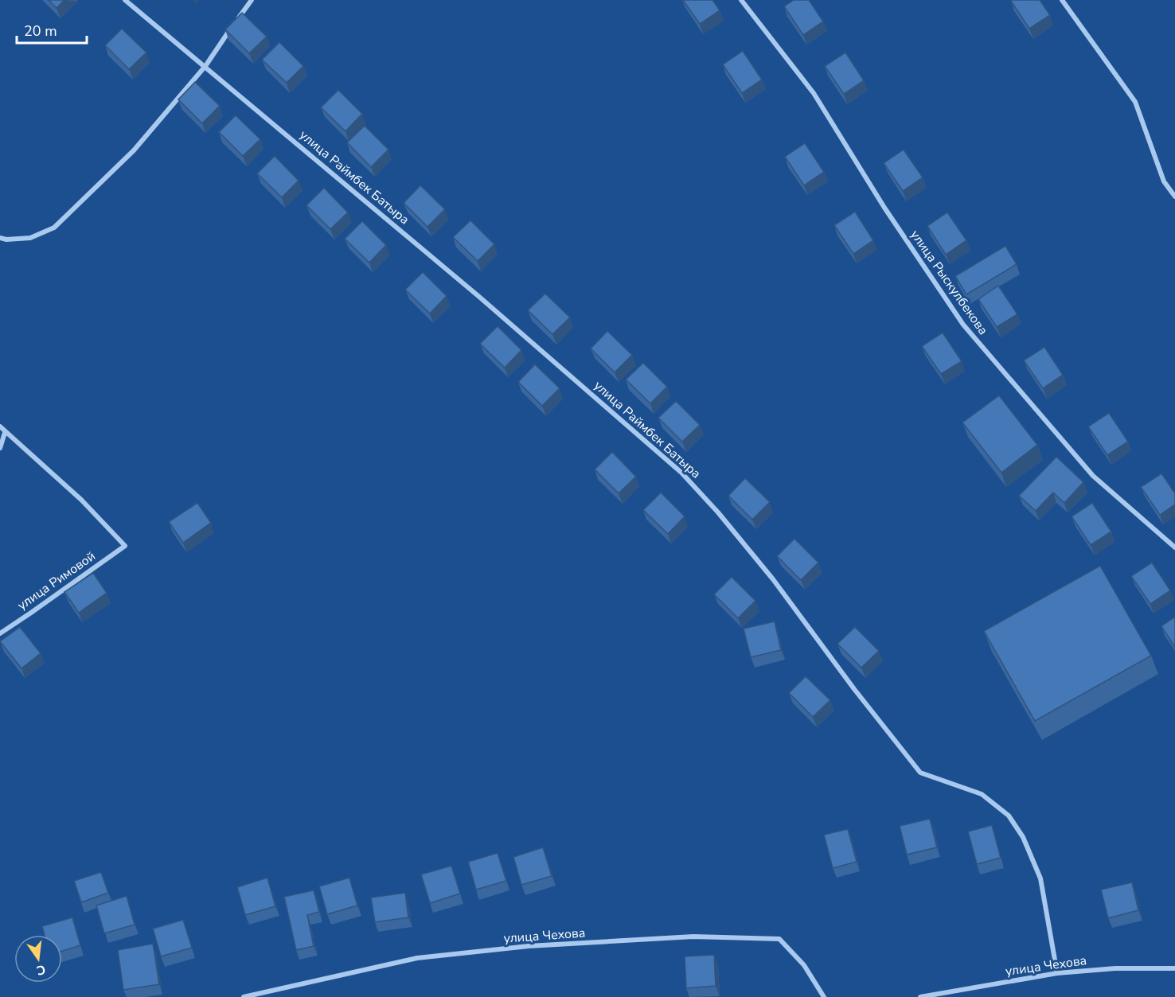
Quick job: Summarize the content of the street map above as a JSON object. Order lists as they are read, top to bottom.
{
  "streets": {
    "street": [
      "улица Раймбек Батыра",
      "улица Рыскулбекова",
      "улица Римовой",
      "улица Чехова"
    ]
  },
  "crossings": [
    ["улица Раймбек Батыра", "улица Чехова"]
  ],
  "scale_bar": "20 m",
  "north": "bottom"
}
